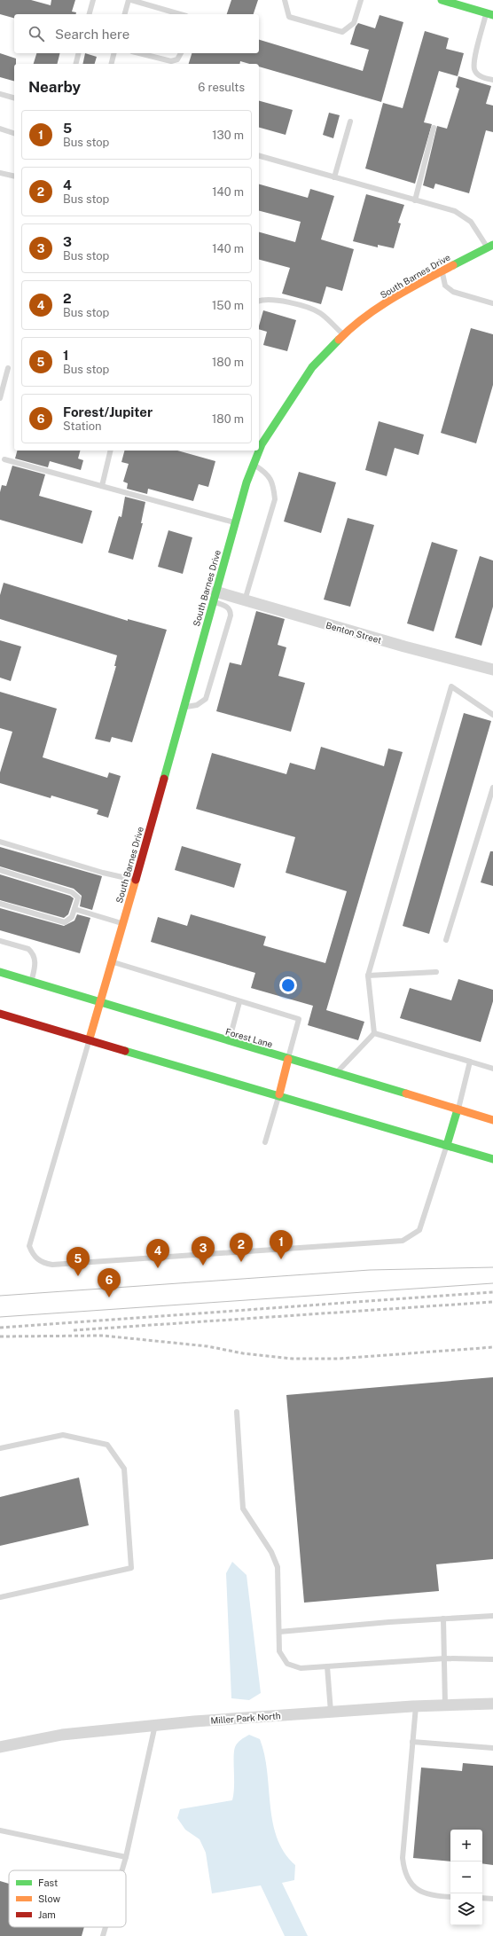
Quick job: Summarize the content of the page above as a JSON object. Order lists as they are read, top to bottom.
{
  "streets": {
    "main road": ["South Barnes Drive", "Forest Lane"],
    "street": ["Benton Street", "Miller Park North"]
  },
  "crossings": [
    ["South Barnes Drive", "Benton Street"],
    ["South Barnes Drive", "Forest Lane"]
  ],
  "legend": ["Fast", "Slow", "Jam"],
  "page": {
    "search": "Search here",
    "heading": ["Nearby", "6 results"],
    "list": [
      {
        "mark": "1",
        "name": "5",
        "note": "Bus stop",
        "value": "130 m"
      },
      {
        "mark": "2",
        "name": "4",
        "note": "Bus stop",
        "value": "140 m"
      },
      {
        "mark": "3",
        "name": "3",
        "note": "Bus stop",
        "value": "140 m"
      },
      {
        "mark": "4",
        "name": "2",
        "note": "Bus stop",
        "value": "150 m"
      },
      {
        "mark": "5",
        "name": "1",
        "note": "Bus stop",
        "value": "180 m"
      },
      {
        "mark": "6",
        "name": "Forest/Jupiter",
        "note": "Station",
        "value": "180 m"
      }
    ],
    "pins": [
      "1",
      "2",
      "3",
      "4",
      "5",
      "6"
    ],
    "map_buttons": ["+", "−"]
  }
}
